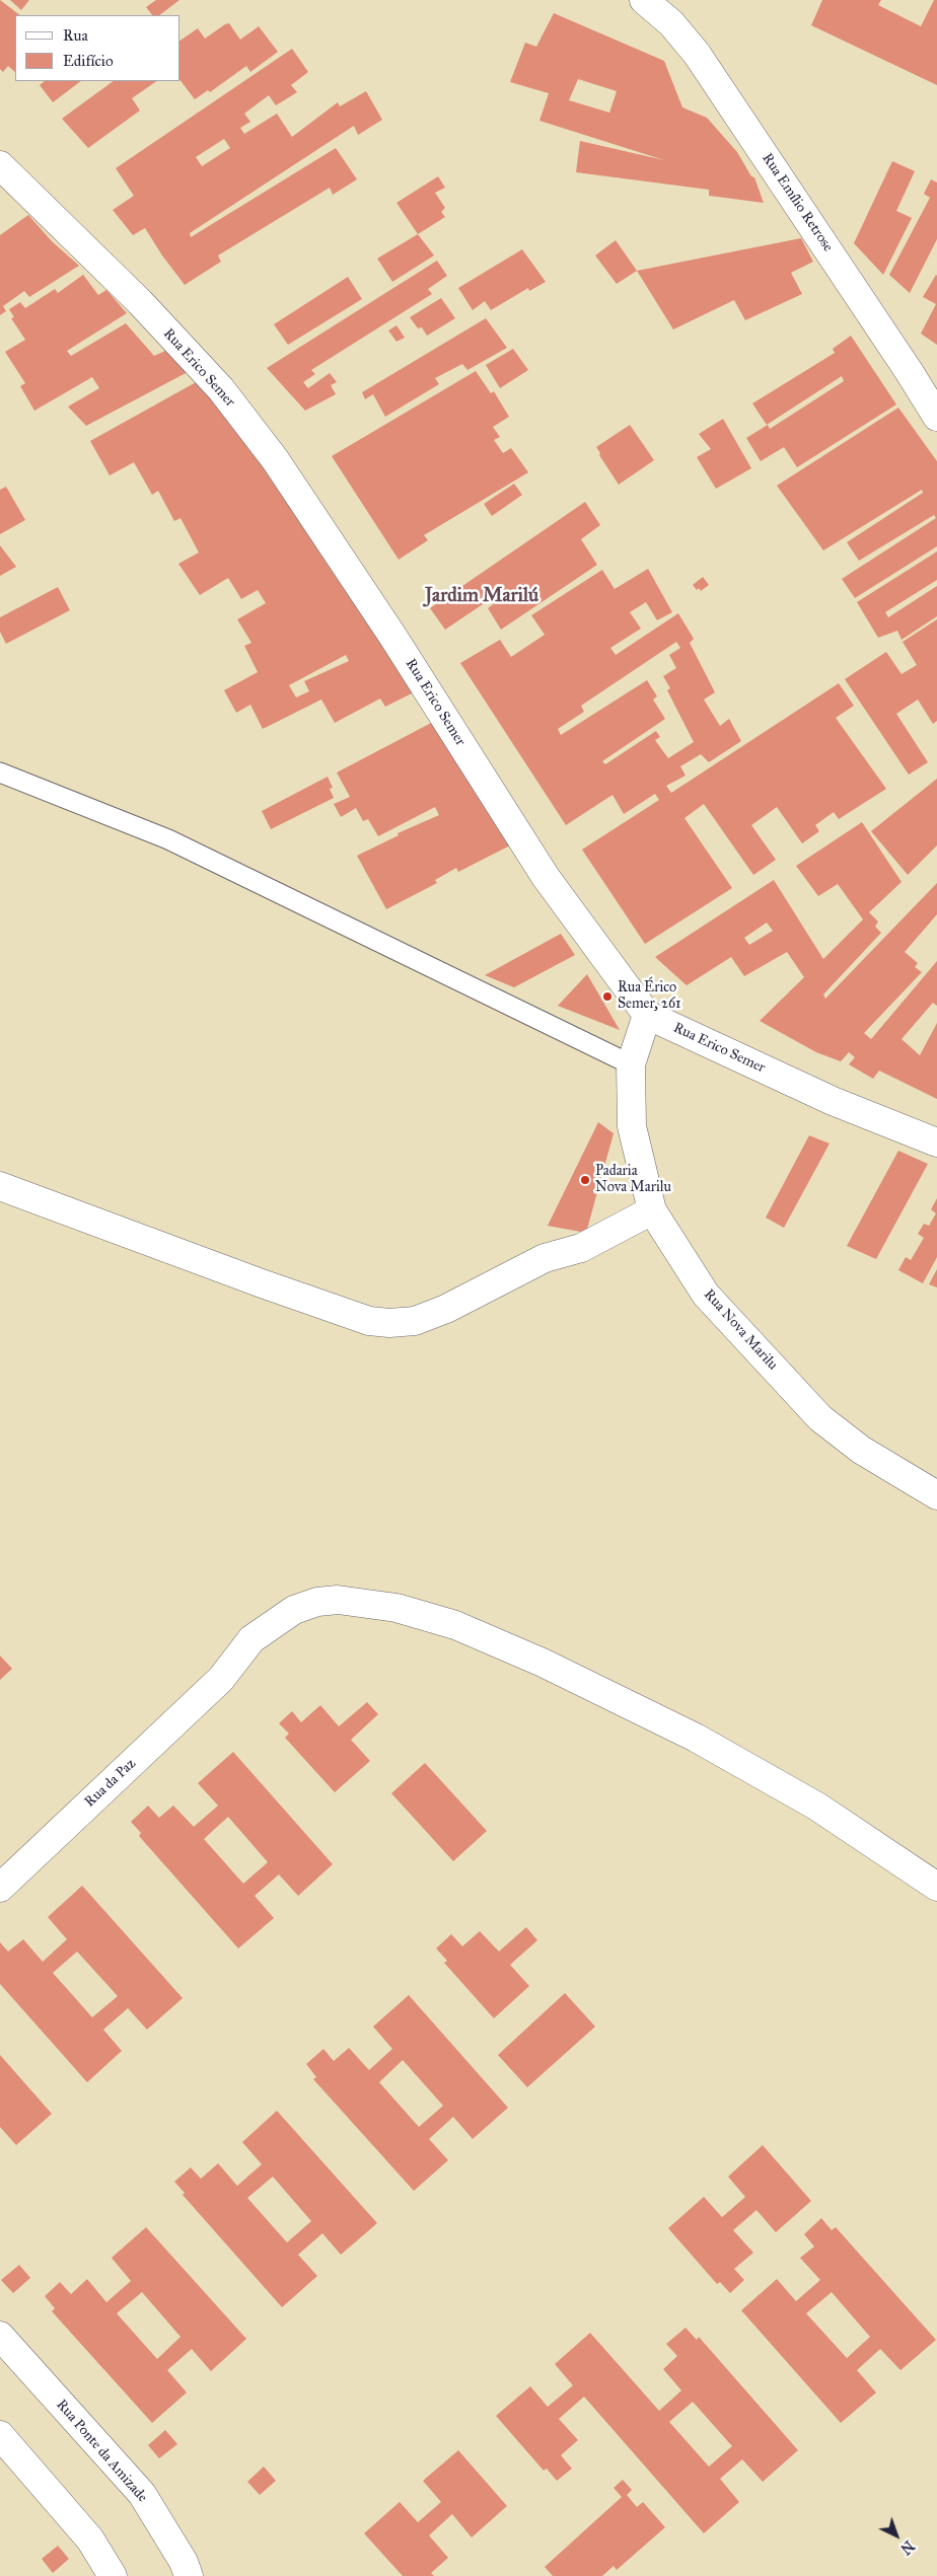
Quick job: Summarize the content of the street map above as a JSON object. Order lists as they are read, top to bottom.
{
  "streets": {
    "street": [
      "Rua Emílio Retrose",
      "Rua Erico Semer",
      "Rua Nova Marilu",
      "Rua da Paz",
      "Rua Ponte da Amizade"
    ]
  },
  "crossings": [
    ["Rua Erico Semer", "Rua Nova Marilu"]
  ],
  "districts": ["Jardim Marilú"],
  "places": ["Rua Érico Semer, 261", "Padaria Nova Marilu"],
  "legend": ["Rua", "Edifício"],
  "north": "bottom right"
}
